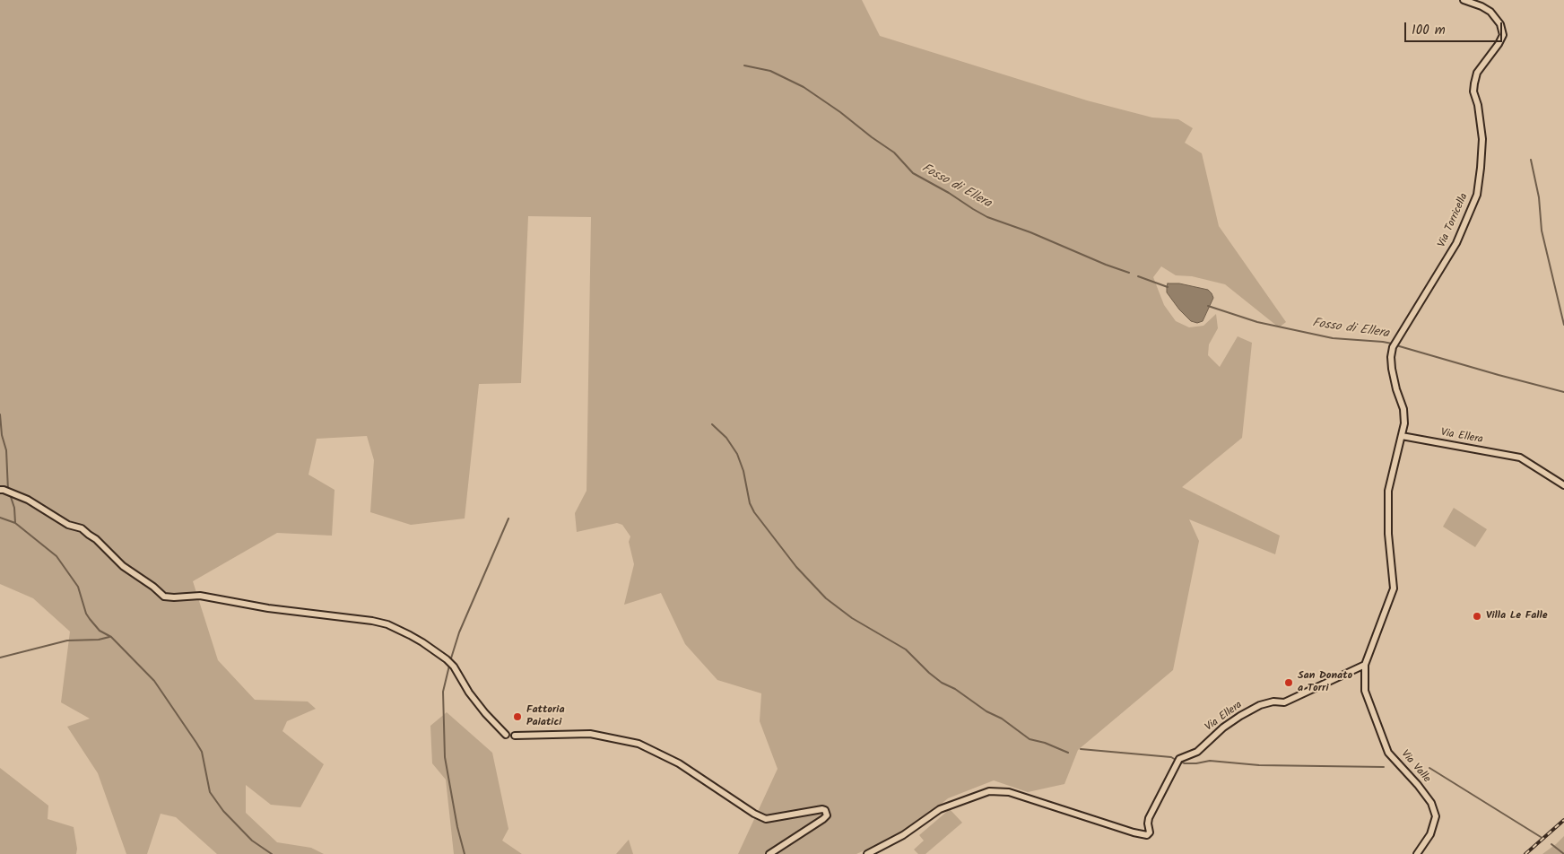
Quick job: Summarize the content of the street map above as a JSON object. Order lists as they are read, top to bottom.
{
  "streets": {
    "street": ["Via Torricella", "Via Ellera", "Via Valle"]
  },
  "crossings": [
    ["Via Torricella", "Via Ellera"],
    ["Via Ellera", "Via Valle"]
  ],
  "water": ["Fosso di Ellera"],
  "places": ["Villa Le Falle", "San Donato a Torri", "Fattoria Paiatici"],
  "scale_bar": "100 m"
}
